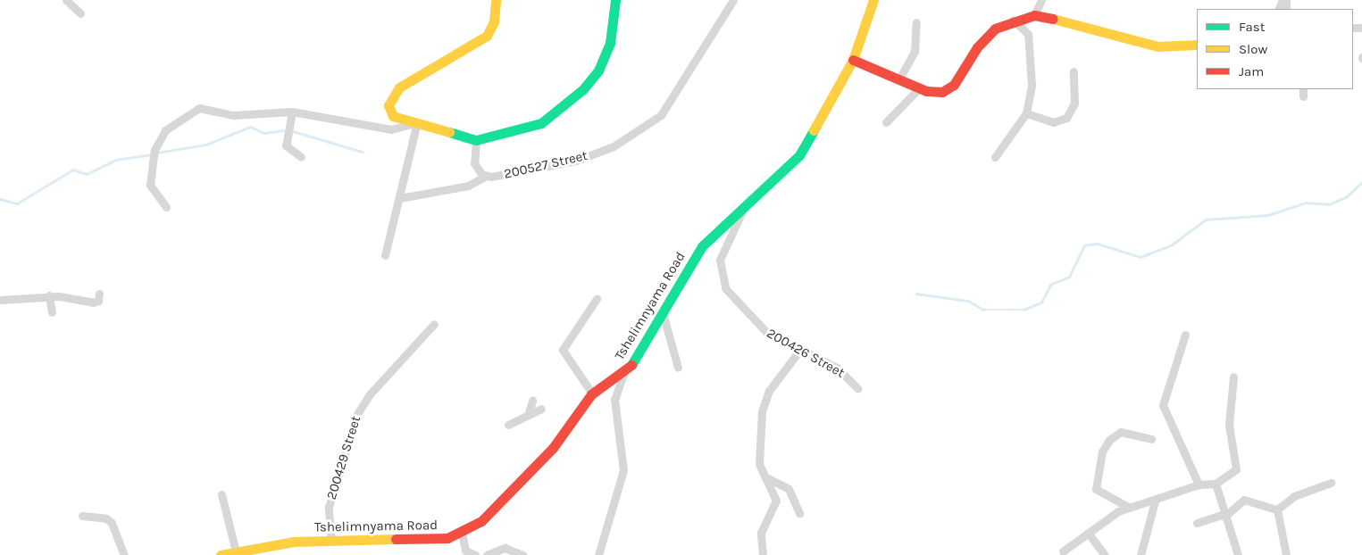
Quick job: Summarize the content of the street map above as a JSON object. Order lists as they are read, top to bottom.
{
  "streets": {
    "street": [
      "200527 Street",
      "Tshelimnyama Road",
      "200426 Street",
      "200429 Street"
    ]
  },
  "crossings": [
    ["Tshelimnyama Road", "200426 Street"],
    ["Tshelimnyama Road", "200429 Street"]
  ],
  "legend": ["Fast", "Slow", "Jam"]
}
